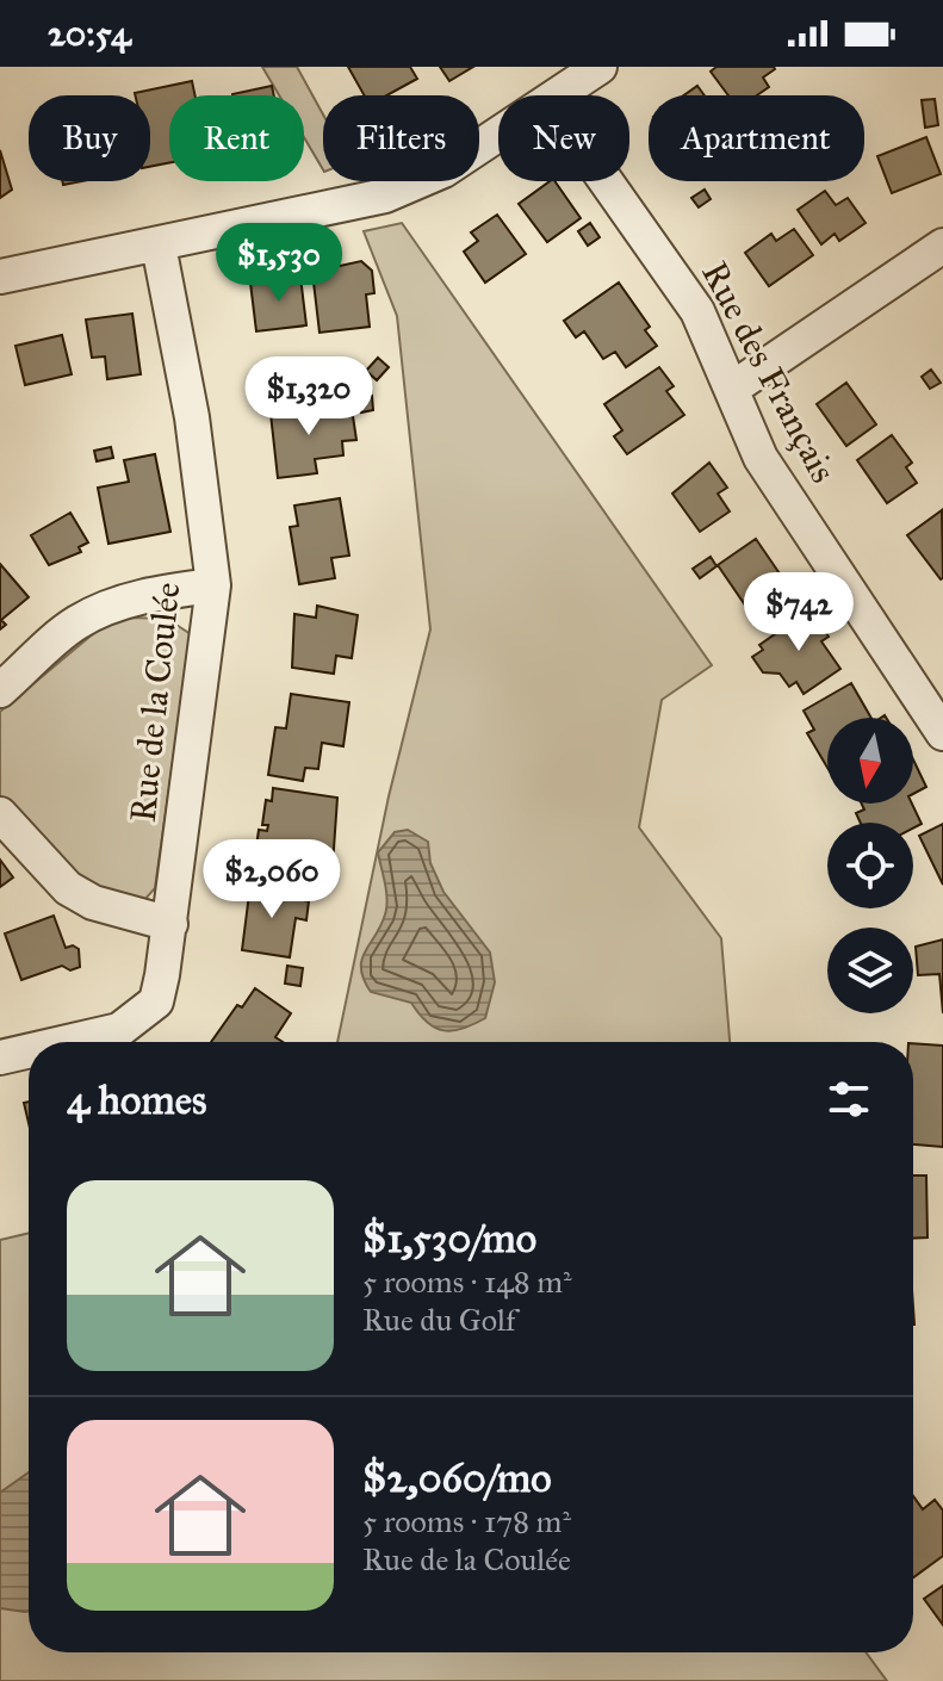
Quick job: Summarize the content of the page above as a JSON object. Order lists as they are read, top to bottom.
{
  "streets": {
    "street": ["Rue des Français", "Rue de la Coulée"]
  },
  "north": "bottom",
  "page": {
    "status": "20:54",
    "chip": [
      "Buy",
      "Rent",
      "Filters",
      "New",
      "Apartment"
    ],
    "price": [
      "$1,530",
      "$1,320",
      "$742",
      "$2,060"
    ],
    "heading": "4 homes",
    "list": [
      {
        "name": "$1,530/mo",
        "note": "5 rooms · 148 m² · Rue du Golf"
      },
      {
        "name": "$2,060/mo",
        "note": "5 rooms · 178 m² · Rue de la Coulée"
      }
    ]
  }
}
